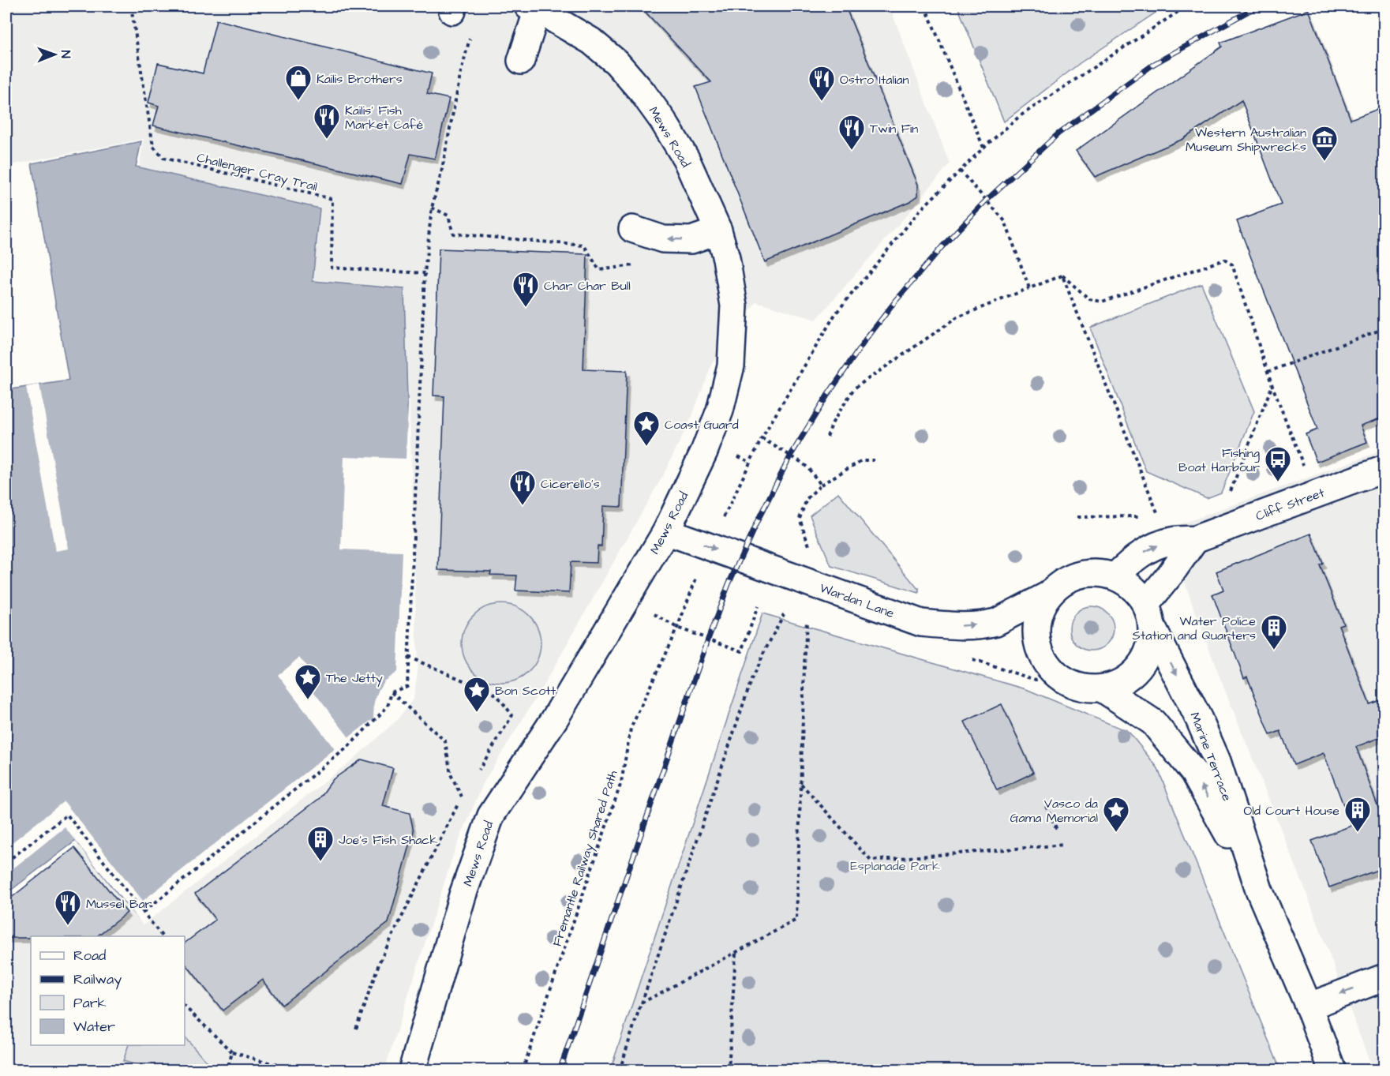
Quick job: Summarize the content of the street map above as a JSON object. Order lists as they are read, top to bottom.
{
  "streets": {
    "street": [
      "Mews Road",
      "Cliff Street",
      "Wardan Lane",
      "Marine Terrace"
    ],
    "path": ["Challenger Cray Trail", "Fremantle Railway Shared Path"]
  },
  "crossings": [
    ["Mews Road", "Wardan Lane"],
    ["Cliff Street", "Wardan Lane"],
    ["Cliff Street", "Marine Terrace"],
    ["Wardan Lane", "Marine Terrace"]
  ],
  "one_way": ["Wardan Lane"],
  "parks": ["Esplanade Park"],
  "places": {
    "shop": ["Kailis Brothers"],
    "restaurant": [
      "Ostro Italian",
      "Kailis' Fish Market Café",
      "Twin Fin",
      "Char Char Bull",
      "Cicerello's",
      "Mussel Bar"
    ],
    "museum": ["Western Australian Museum Shipwrecks"],
    "place": [
      "Coast Guard",
      "The Jetty",
      "Bon Scott",
      "Vasco da Gama Memorial"
    ],
    "bus stop": ["Fishing Boat Harbour"],
    "building": ["Water Police Station and Quarters", "Old Court House", "Joe's Fish Shack"]
  },
  "legend": [
    "Road",
    "Railway",
    "Park",
    "Water"
  ],
  "north": "right"
}
